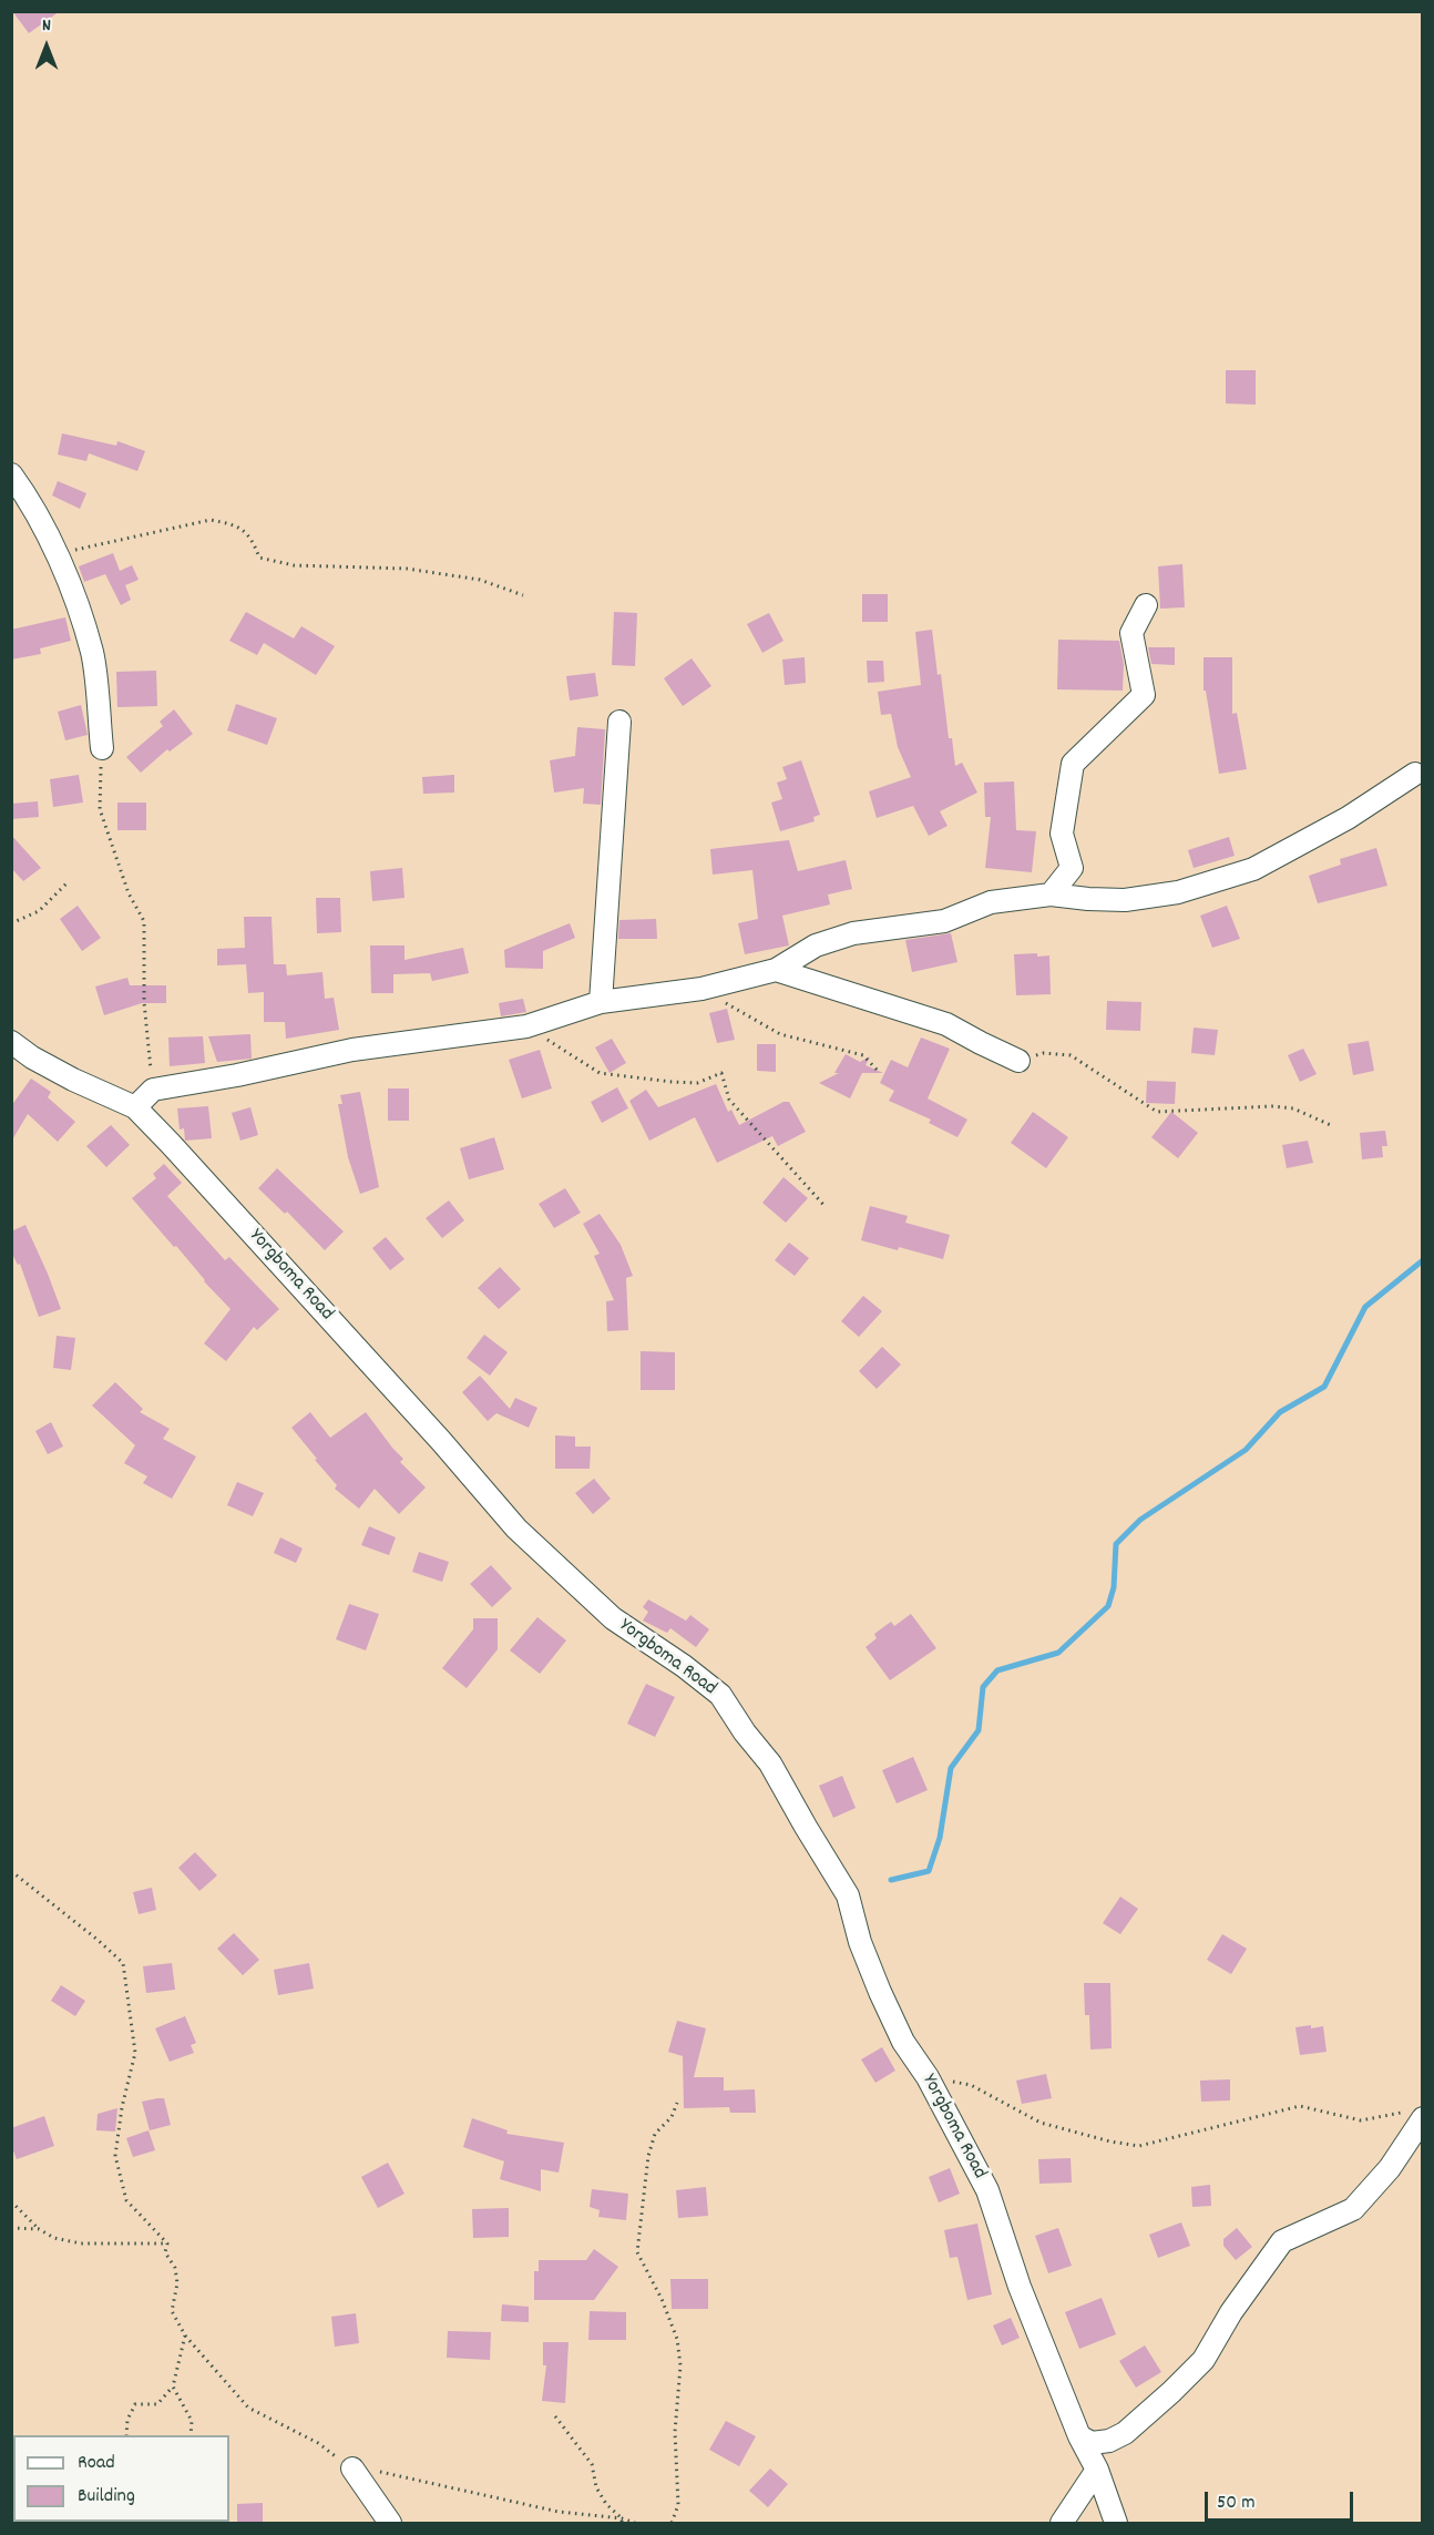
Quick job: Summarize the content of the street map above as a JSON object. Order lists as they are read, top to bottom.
{
  "streets": {
    "street": ["Yorgboma Road"]
  },
  "legend": ["Road", "Building"],
  "scale_bar": "50 m",
  "north": "top"
}
